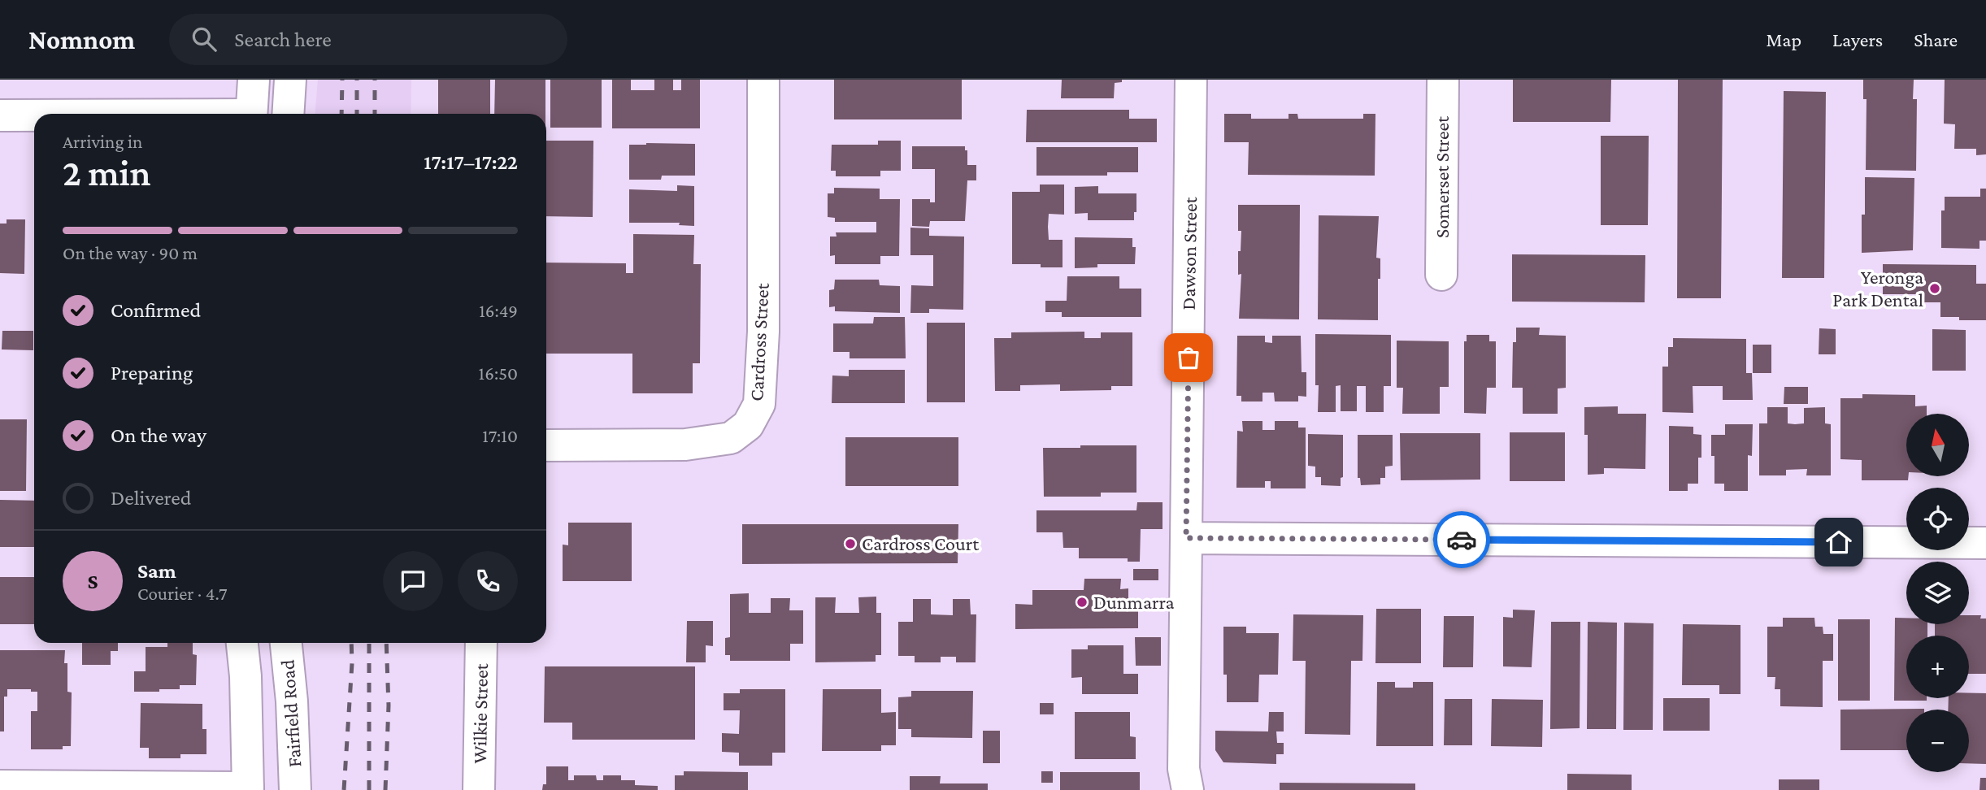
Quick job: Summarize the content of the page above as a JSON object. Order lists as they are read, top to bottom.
{
  "streets": {
    "street": [
      "Somerset Street",
      "Dawson Street",
      "Cardross Street",
      "Fairfield Road",
      "Wilkie Street"
    ]
  },
  "places": ["Yeronga Park Dental", "Cardross Court", "Dunmarra"],
  "north": "top",
  "page": {
    "header": "Nomnom",
    "search": "Search here",
    "nav": ["Map", "Layers", "Share"],
    "heading": ["2 min", "Arriving in", "17:17–17:22"],
    "panel": ["Sam", "Courier · 4.7"],
    "bar": "On the way · 90 m",
    "list": [
      ["Confirmed", "16:49"],
      ["Preparing", "16:50"],
      ["On the way", "17:10"],
      "Delivered"
    ],
    "map_buttons": ["+", "−"],
    "round": "S"
  }
}
